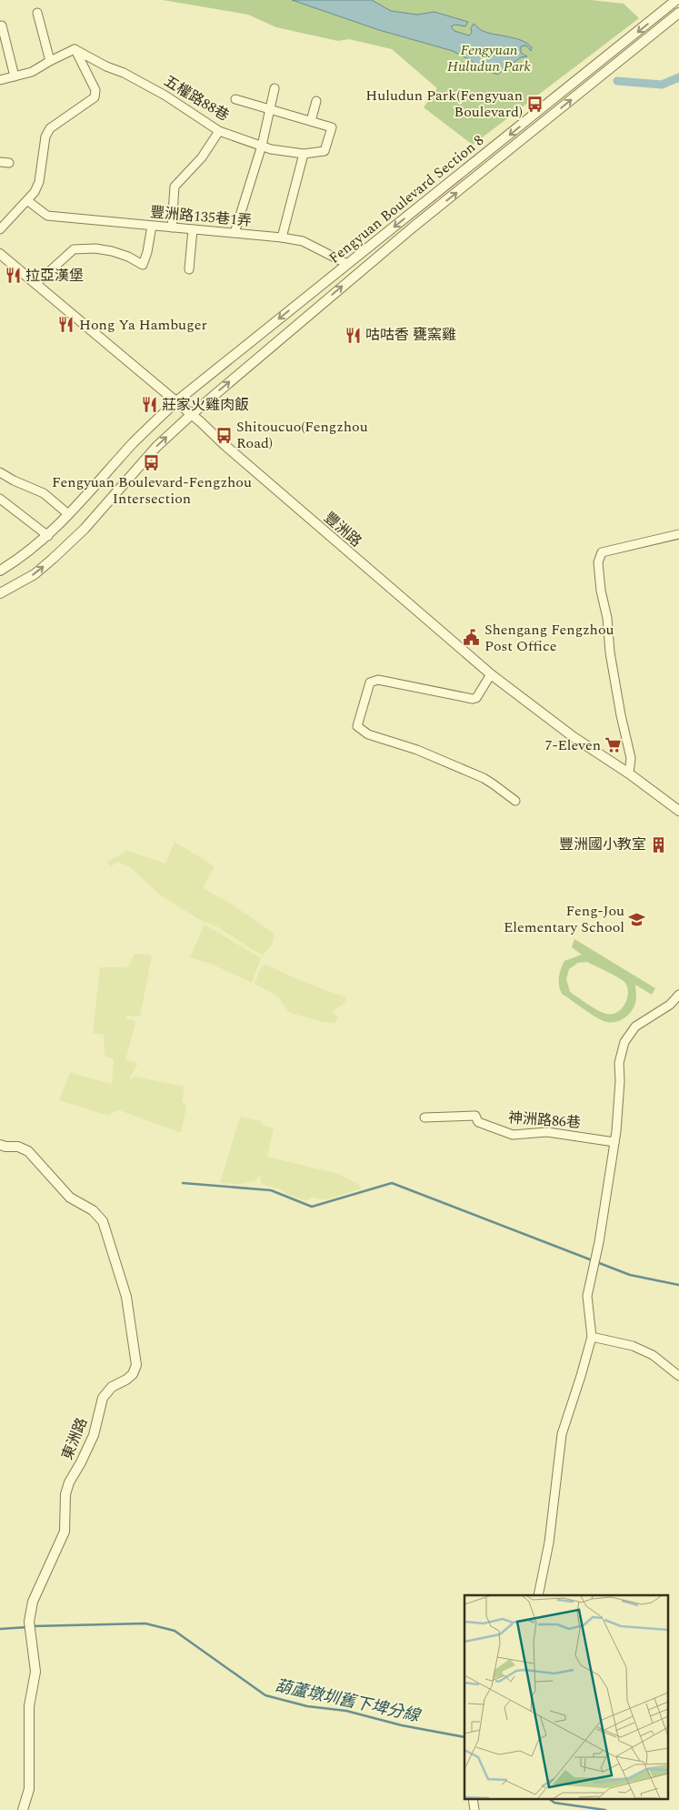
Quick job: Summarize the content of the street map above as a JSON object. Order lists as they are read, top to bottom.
{
  "streets": {
    "street": [
      "五權路88巷",
      "Fengyuan Boulevard Section 8",
      "豐洲路135巷1弄",
      "豐洲路",
      "神洲路86巷",
      "東洲路"
    ]
  },
  "crossings": [
    ["Fengyuan Boulevard Section 8", "豐洲路135巷1弄"],
    ["Fengyuan Boulevard Section 8", "豐洲路"]
  ],
  "water": ["葫蘆墩圳舊下埤分線"],
  "parks": ["Fengyuan Huludun Park"],
  "places": {
    "bus stop": ["Huludun Park(Fengyuan Boulevard)", "Shitoucuo(Fengzhou Road)", "Fengyuan Boulevard-Fengzhou Intersection"],
    "restaurant": [
      "拉亞漢堡",
      "Hong Ya Hambuger",
      "咕咕香 甕窯雞",
      "莊家火雞肉飯"
    ],
    "public building": ["Shengang Fengzhou Post Office"],
    "supermarket": ["7-Eleven"],
    "building": ["豐洲國小教室"],
    "school or university": ["Feng-Jou Elementary School"]
  }
}
